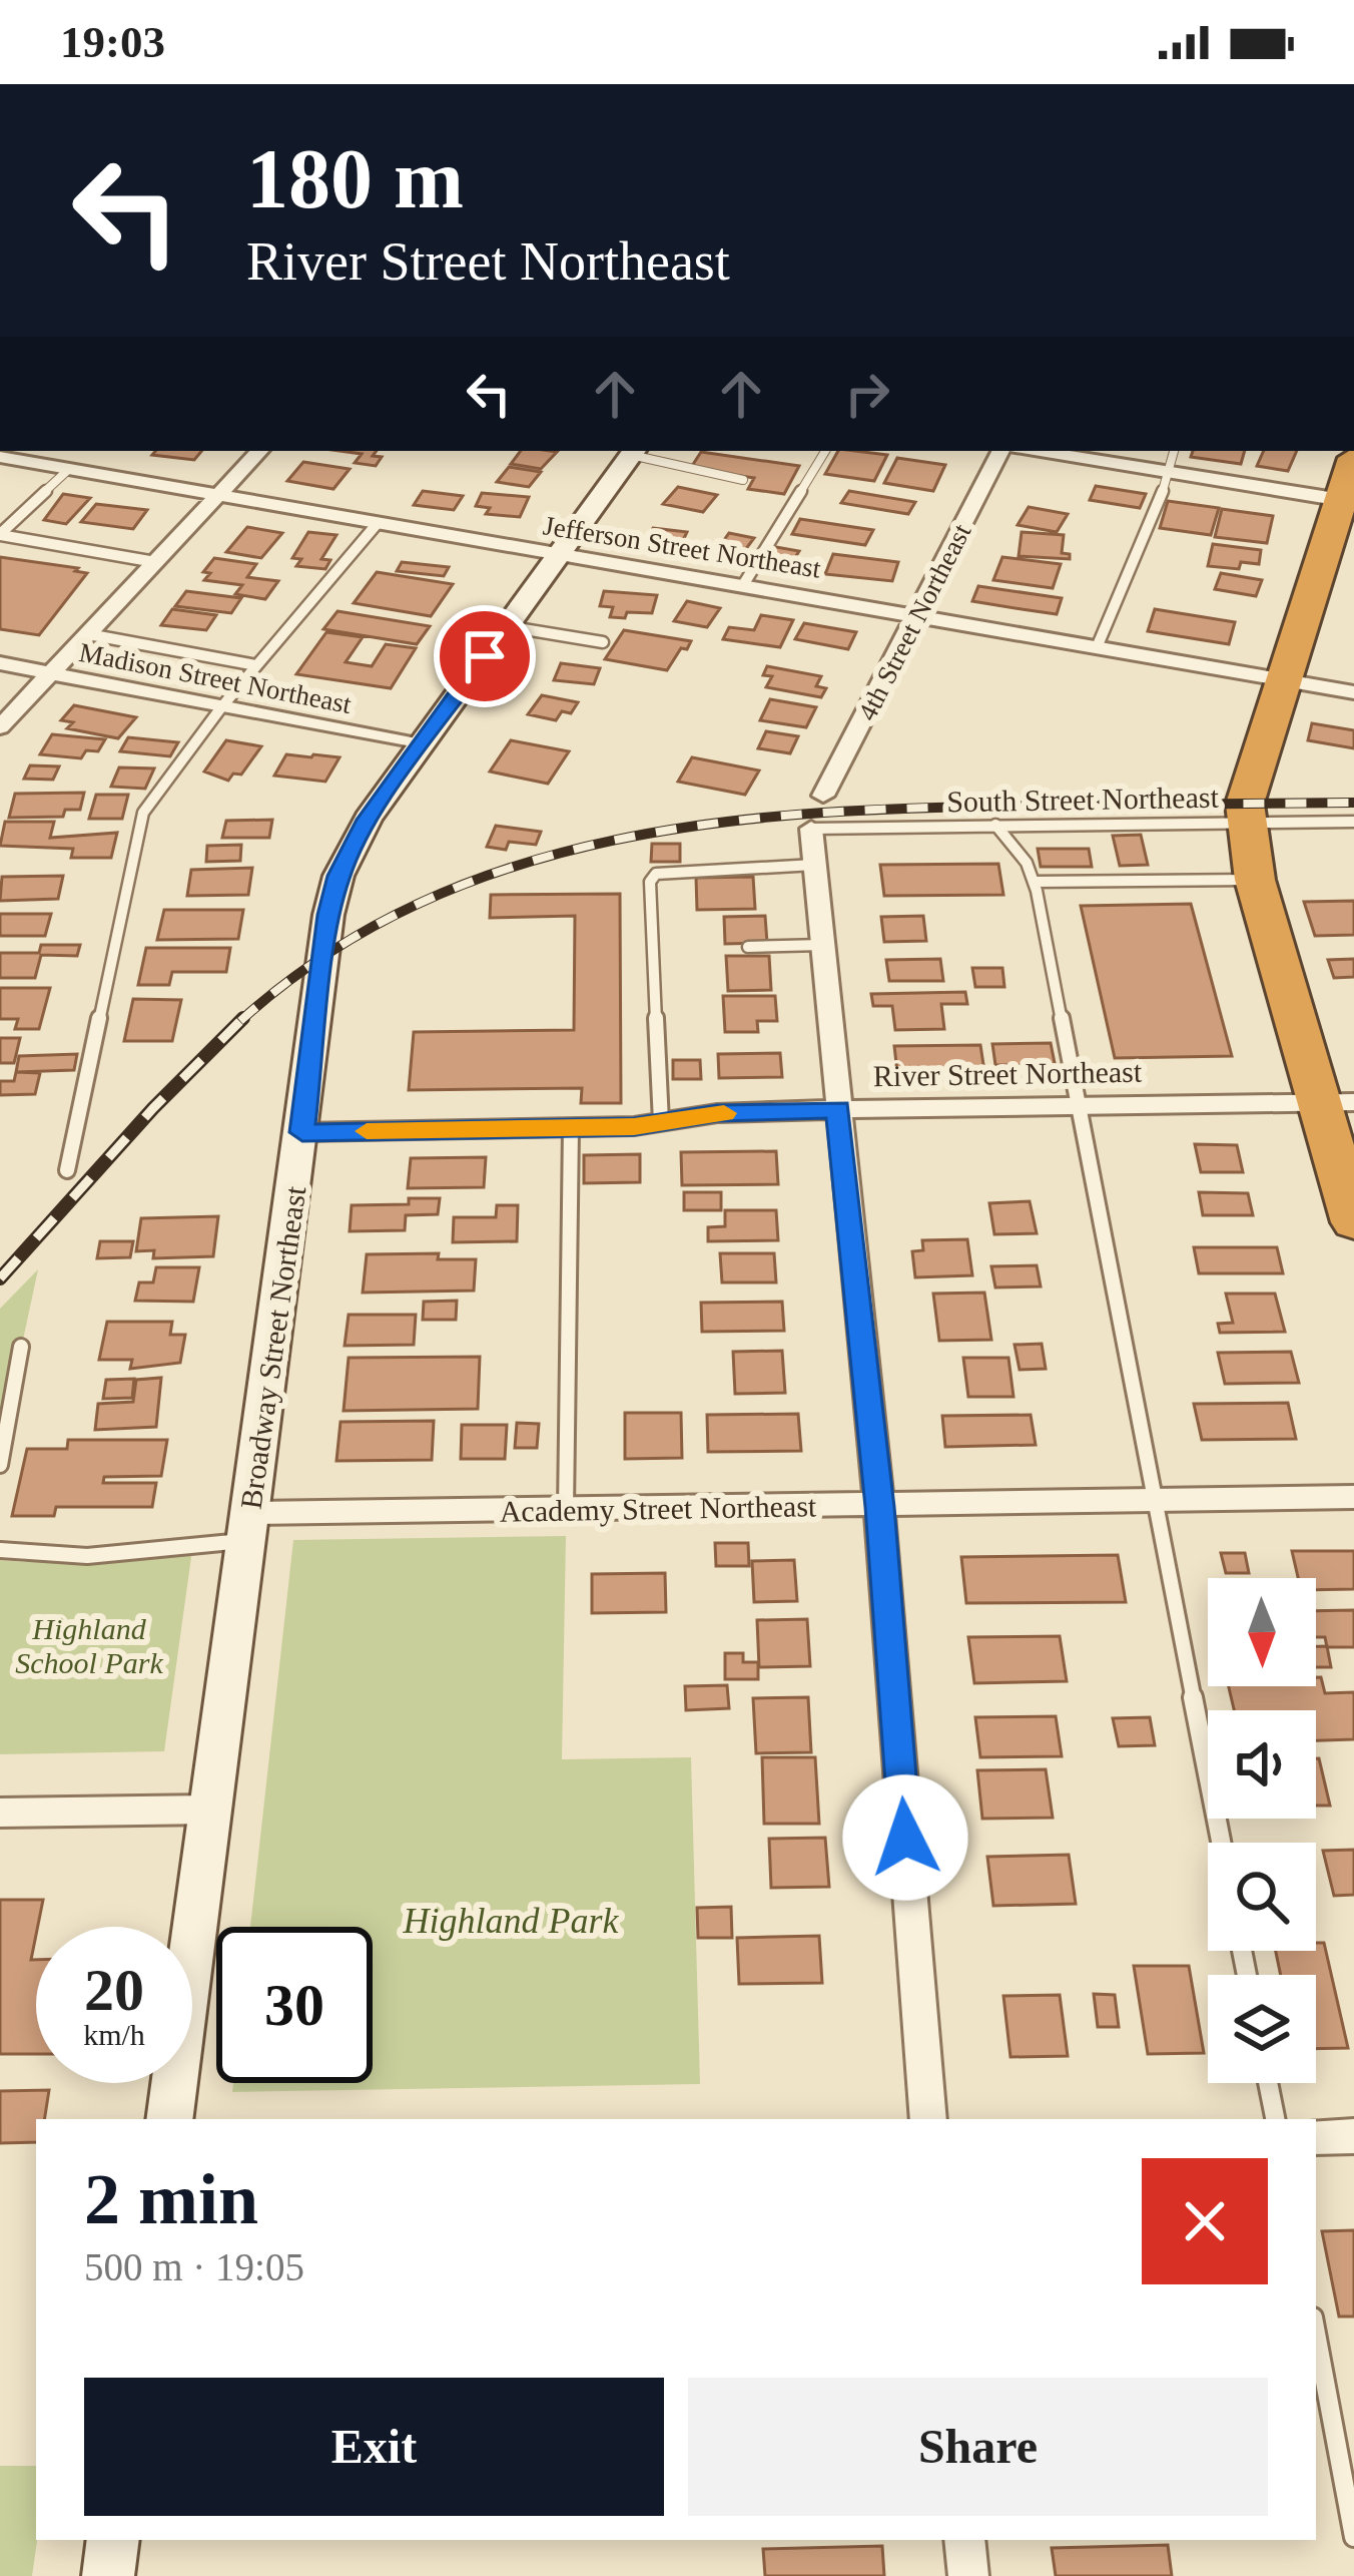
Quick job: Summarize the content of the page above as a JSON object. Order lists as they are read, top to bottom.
{
  "streets": {
    "main road": ["Broadway Street Northeast"],
    "street": [
      "Jefferson Street Northeast",
      "4th Street Northeast",
      "Madison Street Northeast",
      "River Street Northeast",
      "Academy Street Northeast"
    ],
    "lane": ["South Street Northeast"]
  },
  "crossings": [
    ["Jefferson Street Northeast", "4th Street Northeast"],
    ["Jefferson Street Northeast", "Broadway Street Northeast"],
    ["Madison Street Northeast", "Broadway Street Northeast"],
    ["River Street Northeast", "Broadway Street Northeast"],
    ["Broadway Street Northeast", "Academy Street Northeast"]
  ],
  "parks": ["Highland School Park", "Highland Park"],
  "north": "bottom",
  "page": {
    "status": "19:03",
    "turn": ["180 m", "River Street Northeast"],
    "speed": "20 km/h",
    "limit": "30",
    "heading": ["2 min", "500 m · 19:05"],
    "buttons": ["Exit", "Share"]
  }
}
